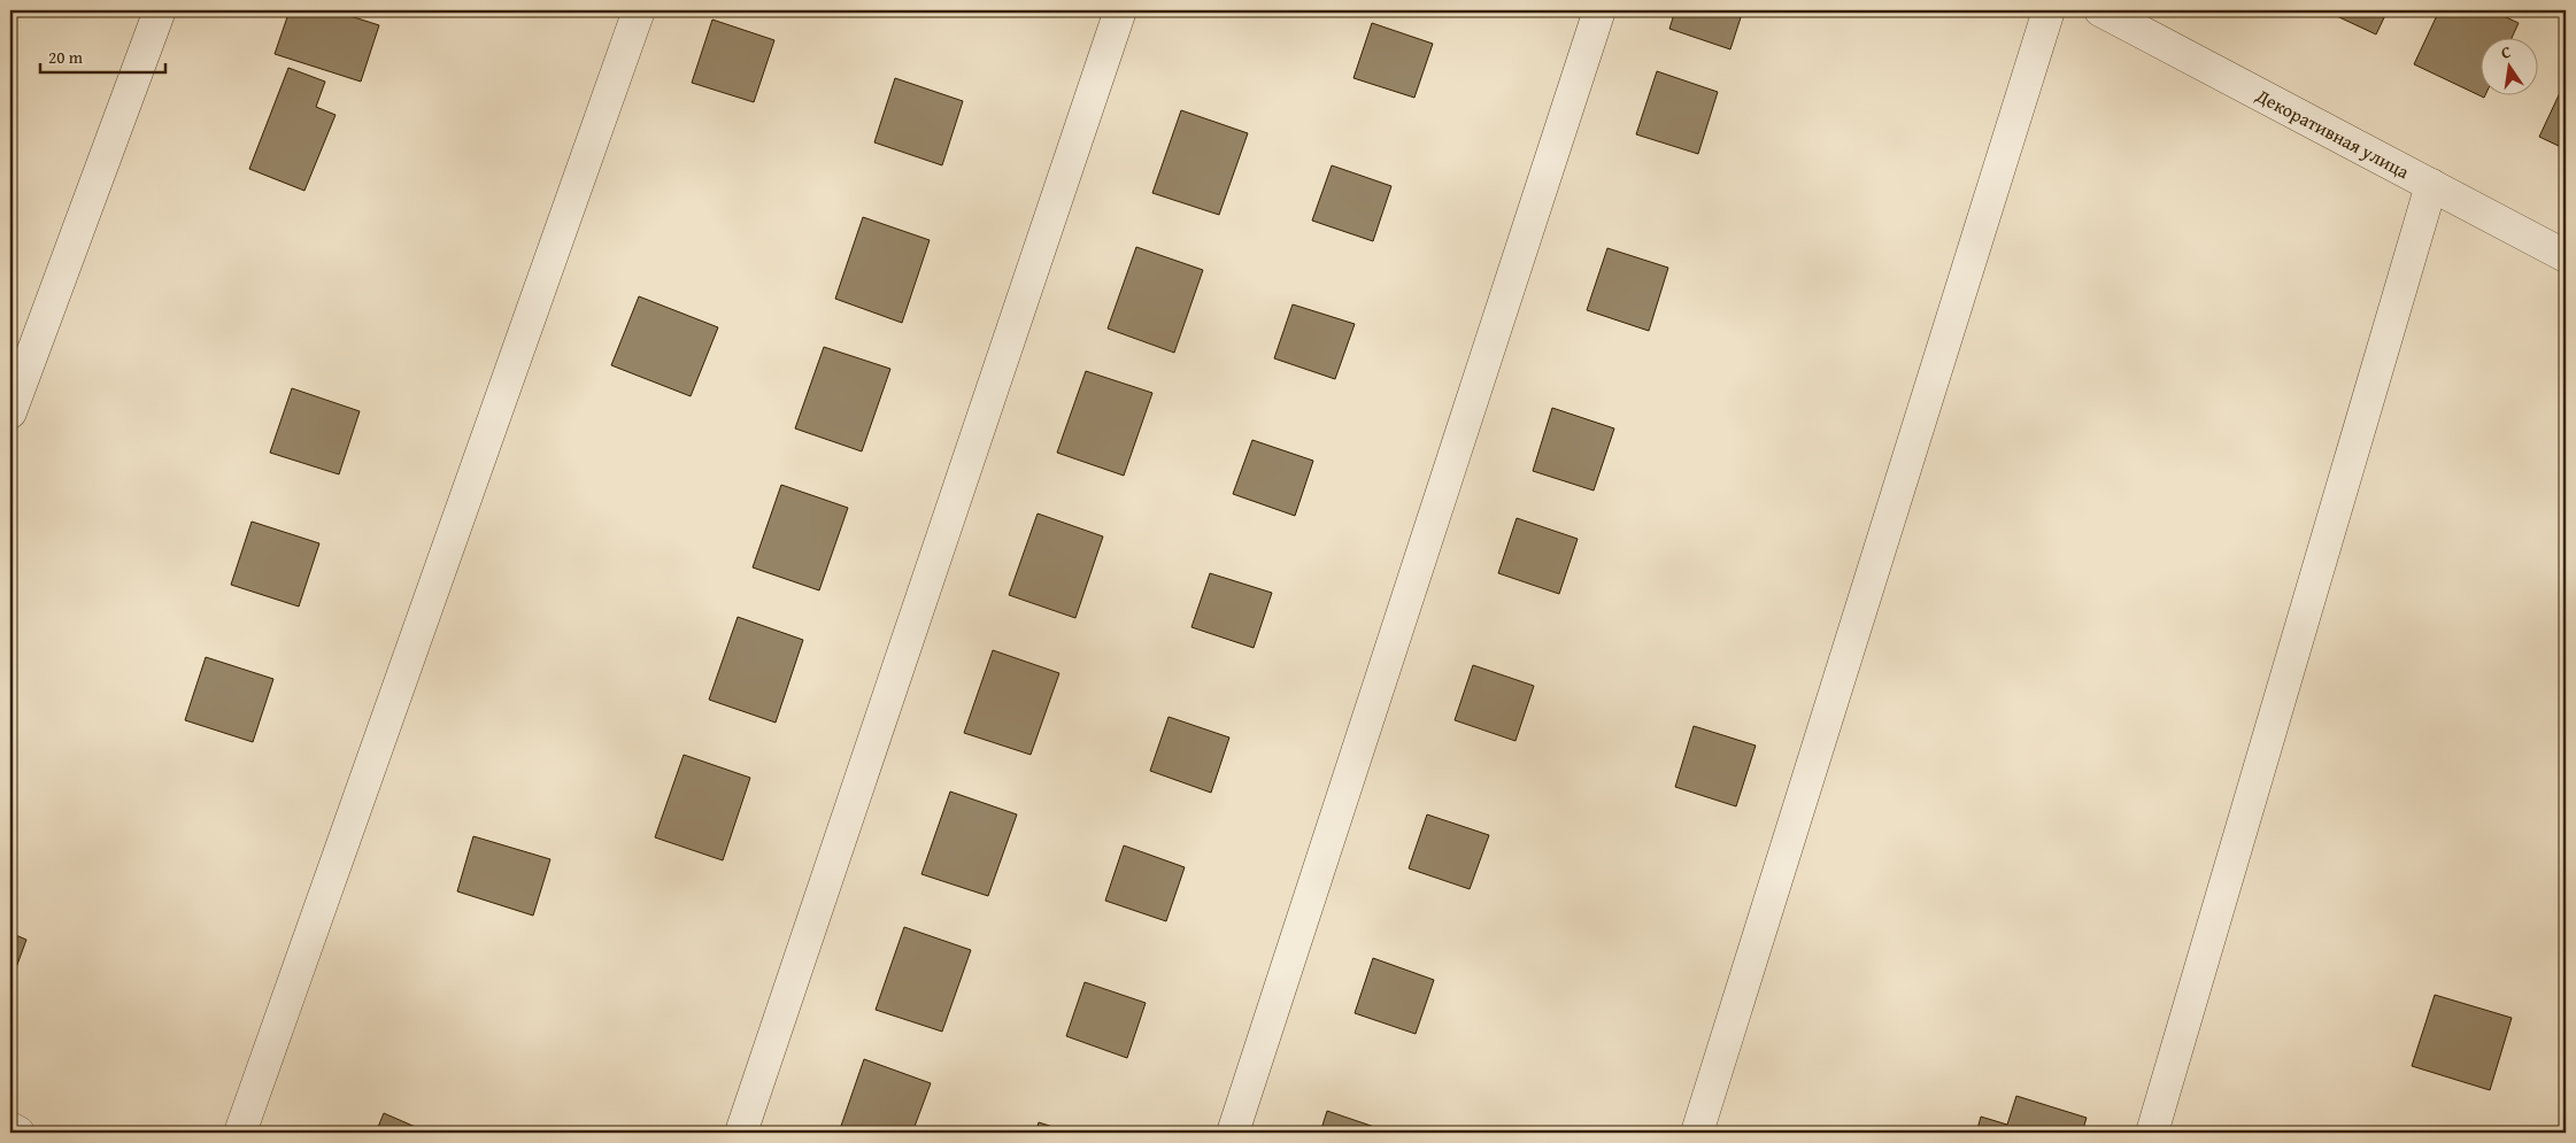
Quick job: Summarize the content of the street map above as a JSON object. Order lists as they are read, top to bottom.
{
  "streets": {
    "street": ["Декоративная улица"]
  },
  "scale_bar": "20 m",
  "north": "top"
}
